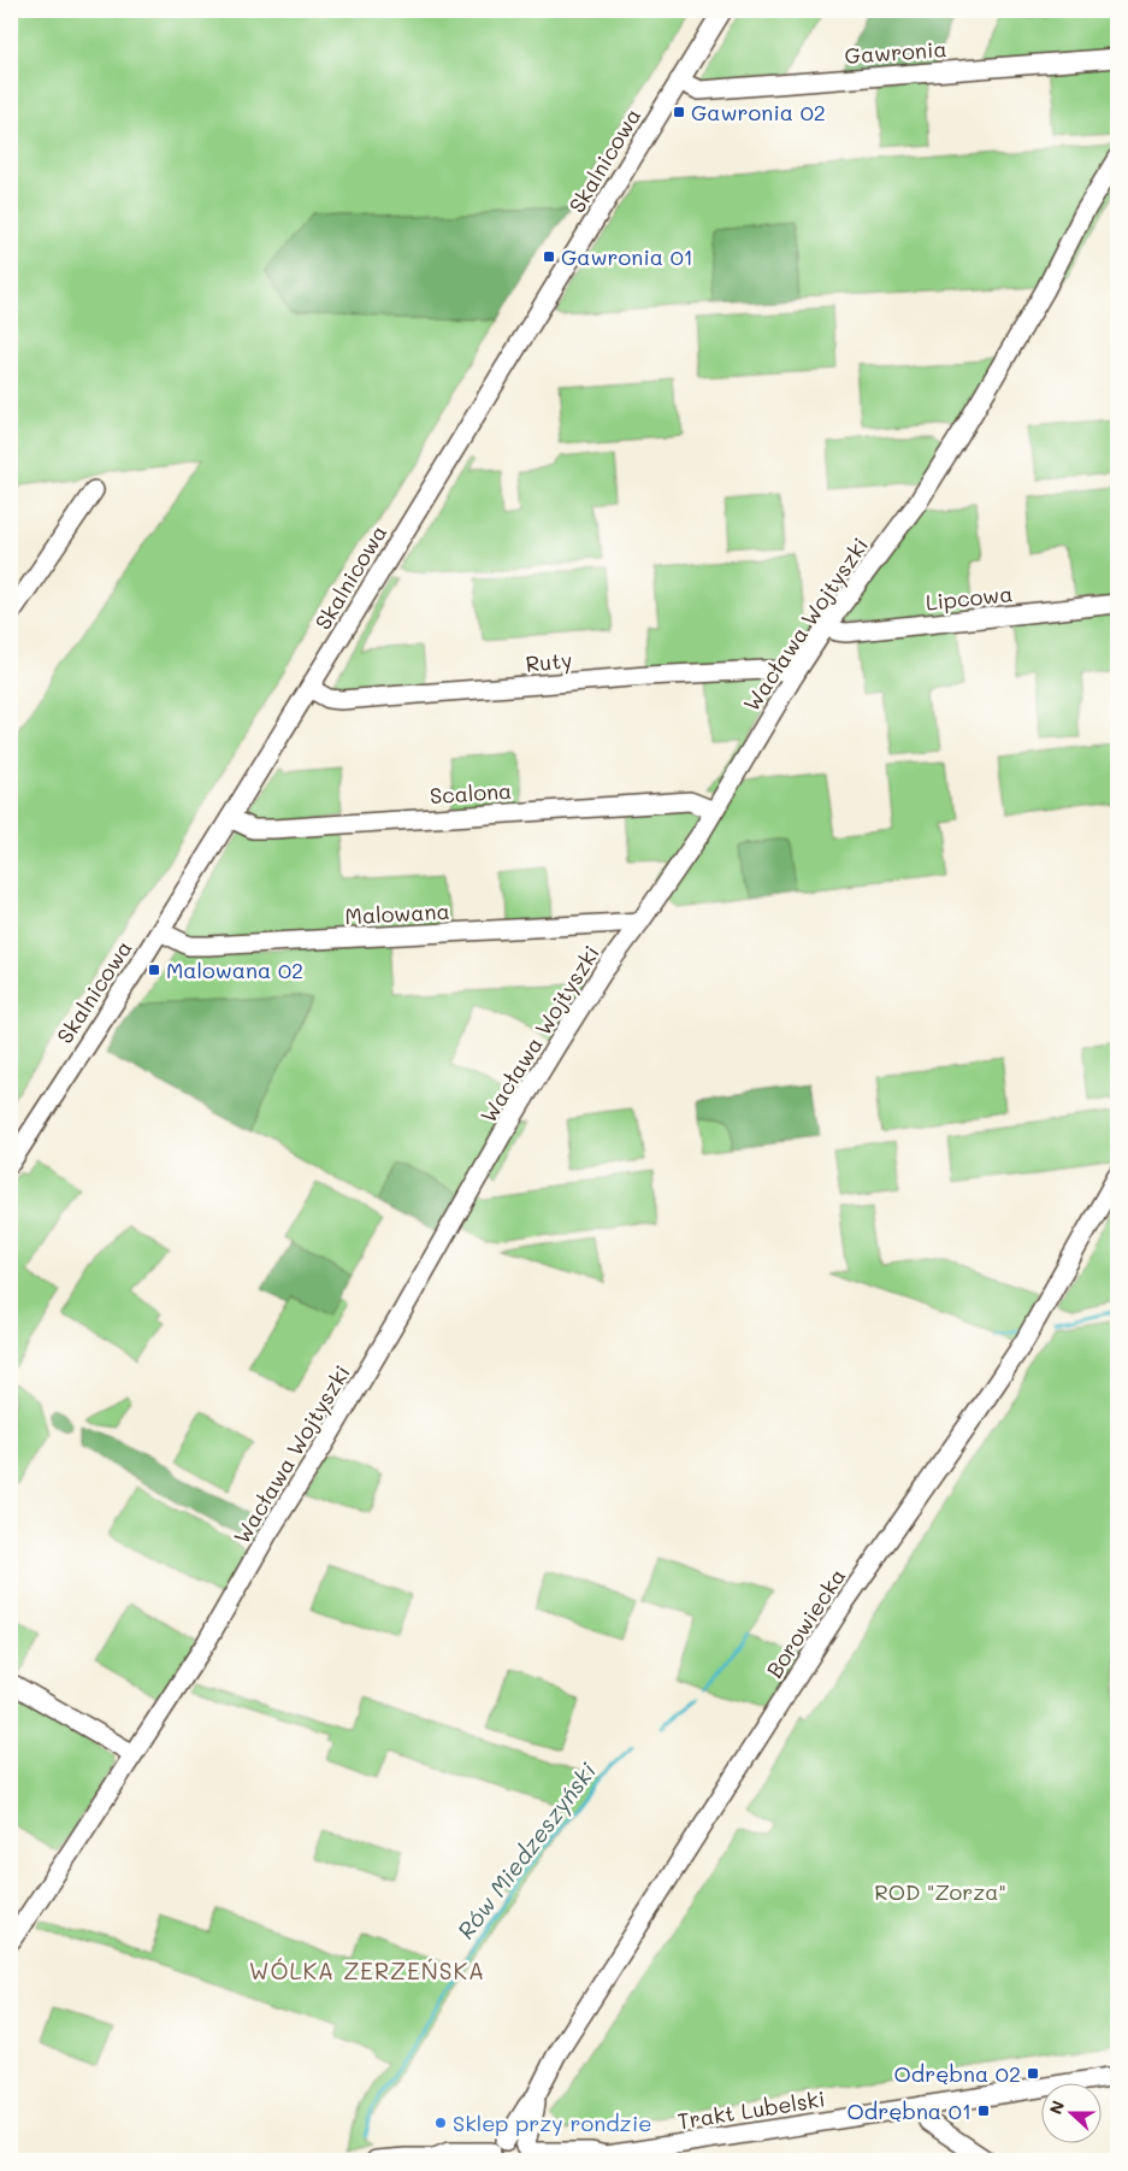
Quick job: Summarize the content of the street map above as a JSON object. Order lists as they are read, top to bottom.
{
  "streets": {
    "street": [
      "Gawronia",
      "Skalnicowa",
      "Lipcowa",
      "Wacława Wojtyszki",
      "Ruty",
      "Scalona",
      "Malowana",
      "Borowiecka",
      "Trakt Lubelski"
    ]
  },
  "crossings": [
    ["Gawronia", "Skalnicowa"],
    ["Skalnicowa", "Ruty"],
    ["Skalnicowa", "Scalona"],
    ["Skalnicowa", "Malowana"],
    ["Lipcowa", "Wacława Wojtyszki"],
    ["Wacława Wojtyszki", "Ruty"],
    ["Wacława Wojtyszki", "Scalona"],
    ["Wacława Wojtyszki", "Malowana"],
    ["Borowiecka", "Trakt Lubelski"]
  ],
  "districts": ["WÓLKA ZERZEŃSKA"],
  "water": ["Rów Miedzeszyński"],
  "parks": ["ROD \"Zorza\""],
  "places": {
    "transit": [
      "Gawronia 02",
      "Gawronia 01",
      "Malowana 02",
      "Odrębna 02",
      "Odrębna 01"
    ],
    "other": ["Sklep przy rondzie"]
  },
  "north": "left"
}
